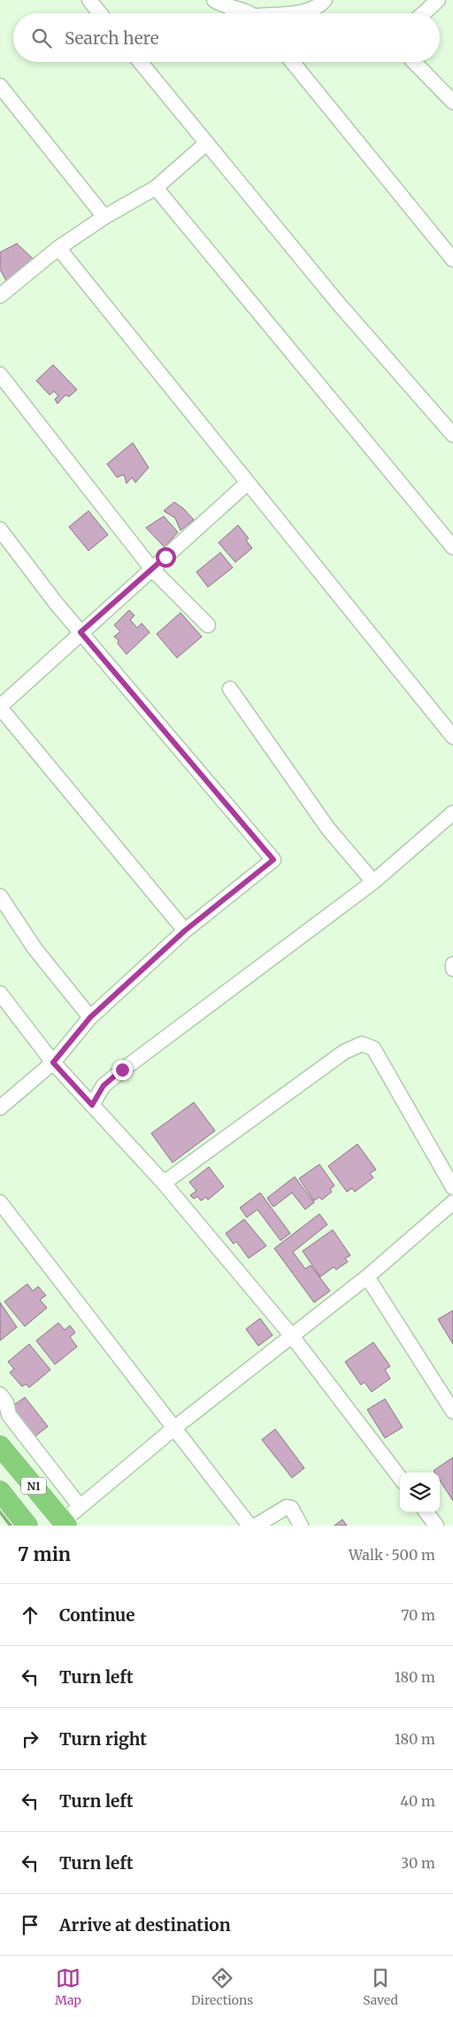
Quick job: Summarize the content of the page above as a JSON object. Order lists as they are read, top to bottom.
{
  "streets": {
    "highway": ["N1"]
  },
  "page": {
    "search": "Search here",
    "heading": ["7 min", "Walk · 500 m"],
    "list": [
      ["Continue", "70 m"],
      ["Turn left", "180 m"],
      ["Turn right", "180 m"],
      ["Turn left", "40 m"],
      ["Turn left", "30 m"],
      "Arrive at destination"
    ],
    "nav": ["Map", "Directions", "Saved"]
  }
}
